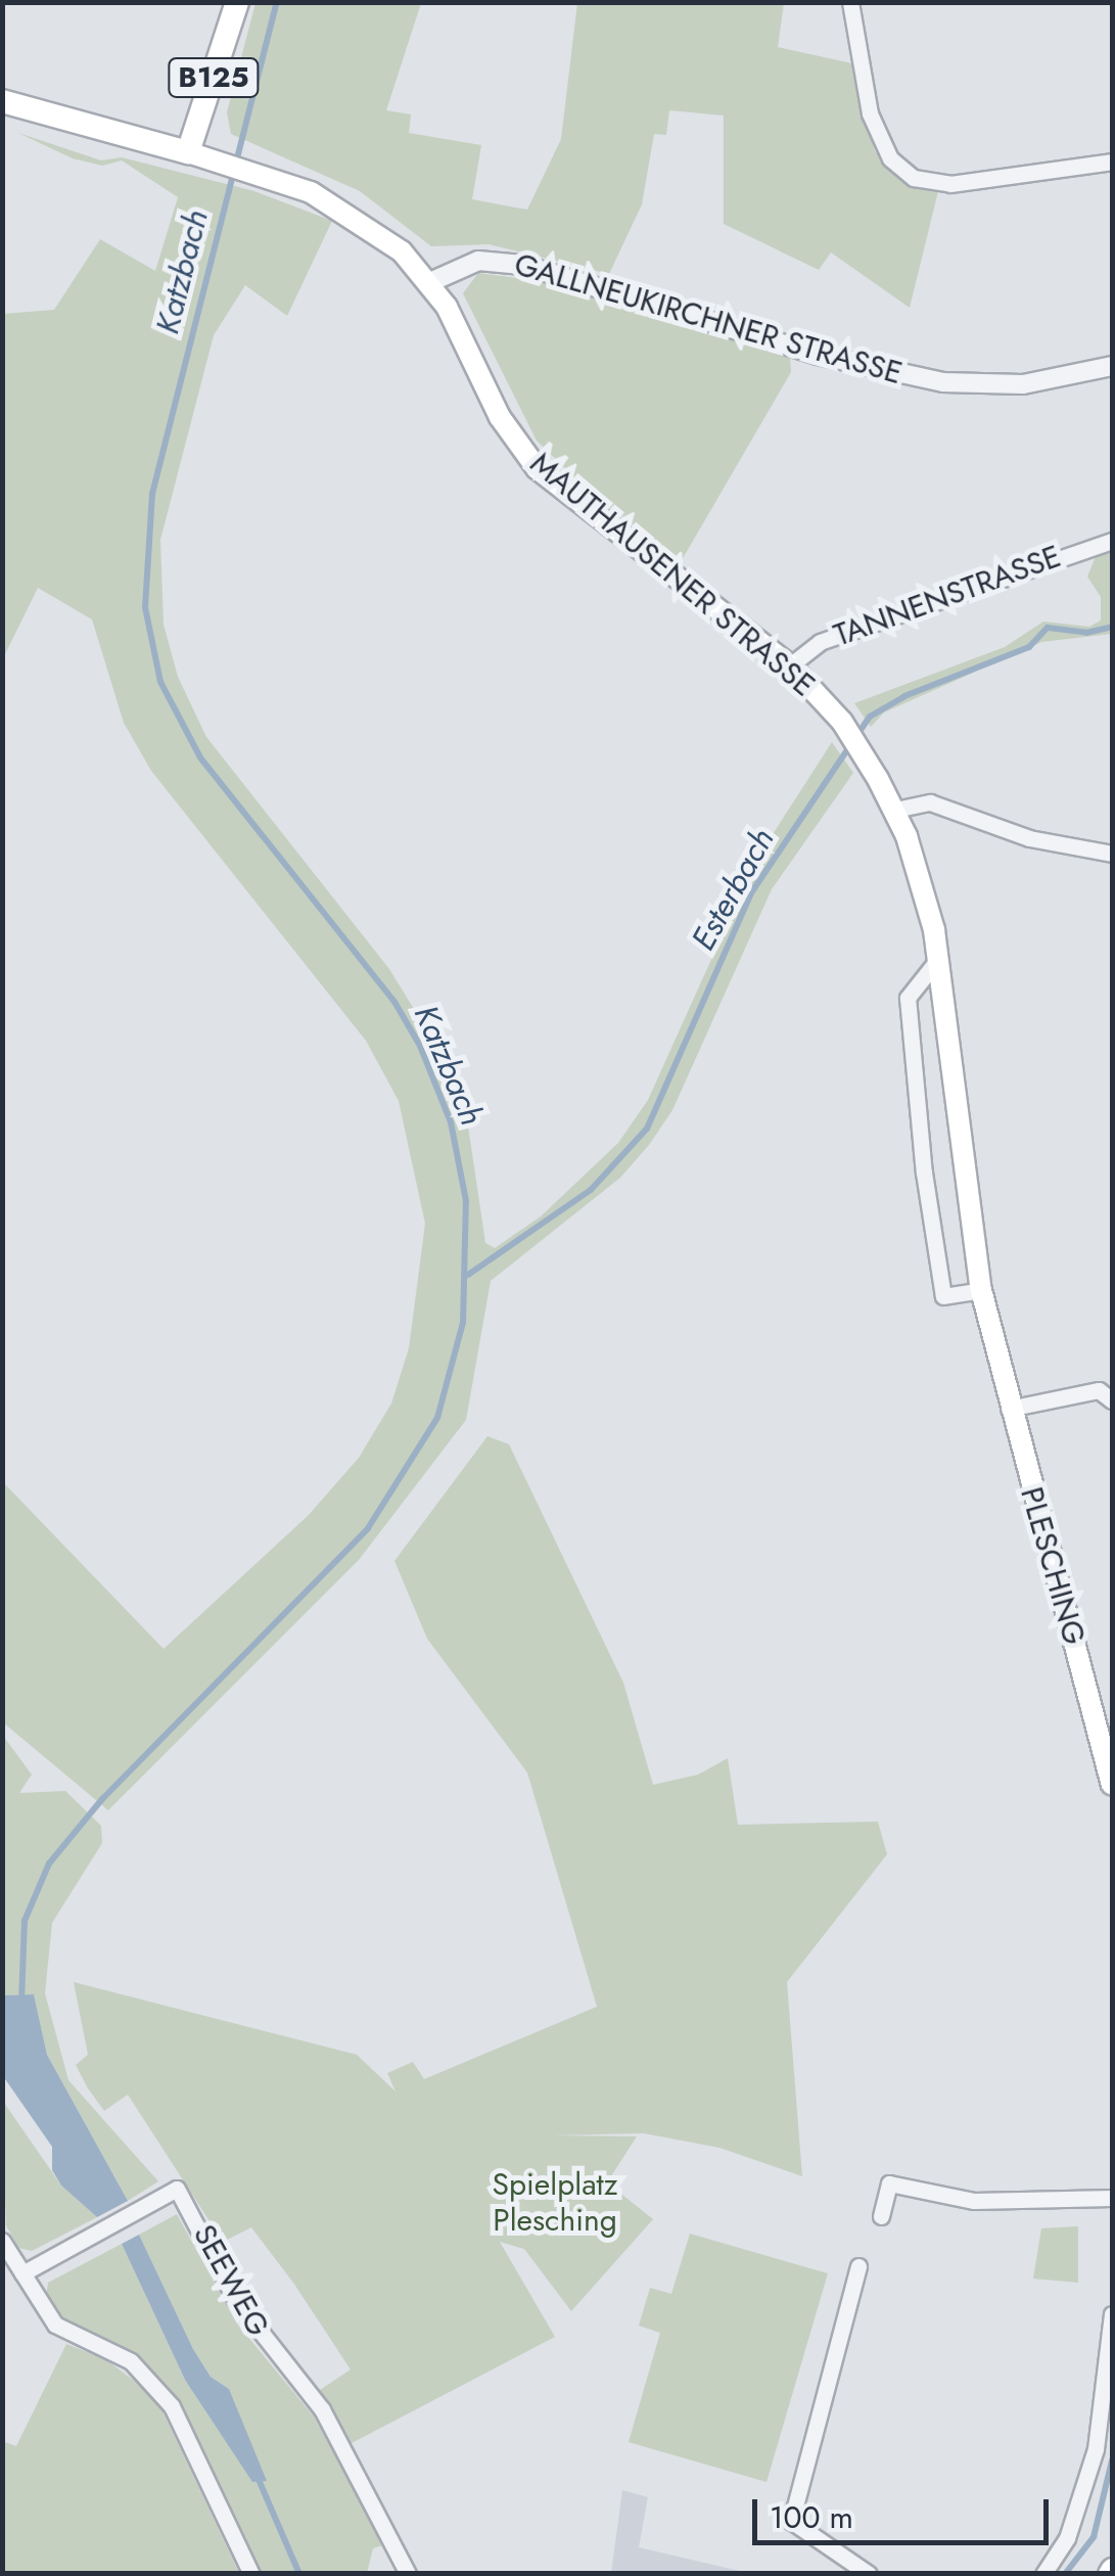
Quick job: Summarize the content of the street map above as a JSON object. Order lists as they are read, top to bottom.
{
  "streets": {
    "main road": ["B125", "MAUTHAUSENER STRASSE", "PLESCHING"],
    "street": ["GALLNEUKIRCHNER STRASSE", "TANNENSTRASSE", "SEEWEG"]
  },
  "crossings": [
    ["B125", "MAUTHAUSENER STRASSE"],
    ["GALLNEUKIRCHNER STRASSE", "MAUTHAUSENER STRASSE"],
    ["MAUTHAUSENER STRASSE", "TANNENSTRASSE"],
    ["MAUTHAUSENER STRASSE", "PLESCHING"]
  ],
  "water": ["Katzbach", "Esterbach"],
  "parks": ["Spielplatz Plesching"],
  "scale_bar": "100 m"
}
